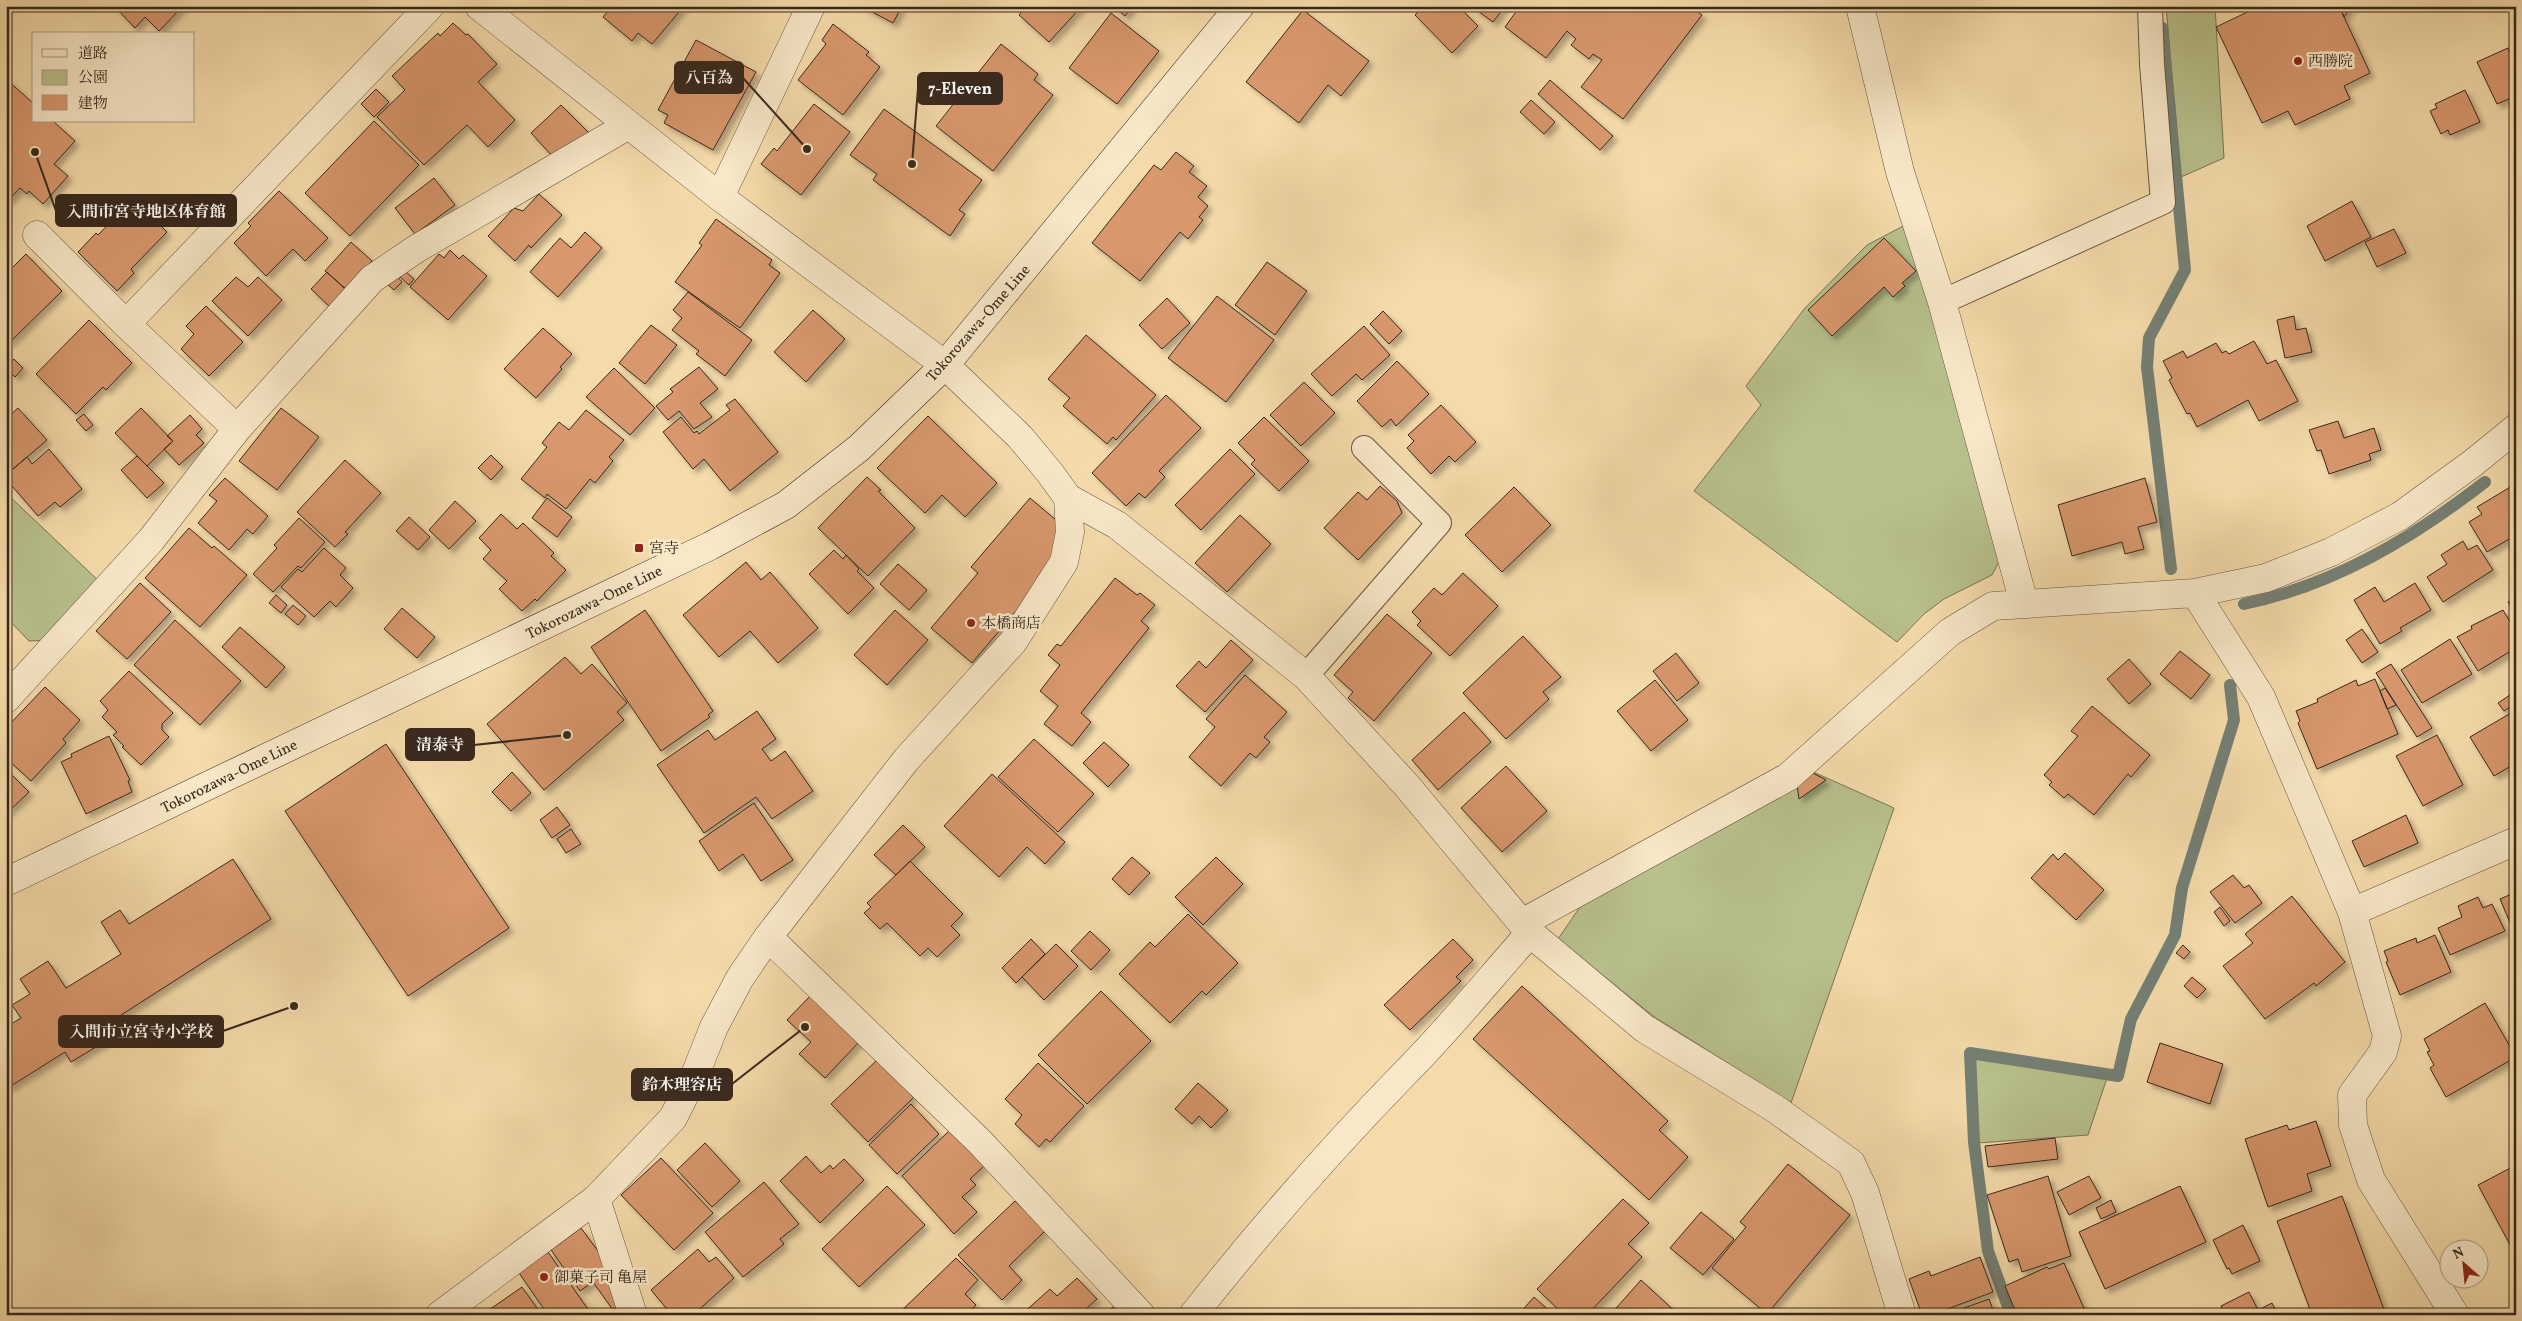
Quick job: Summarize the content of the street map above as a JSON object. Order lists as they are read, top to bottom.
{
  "streets": {
    "street": ["Tokorozawa-Ome Line"]
  },
  "places": {
    "other": [
      "西勝院",
      "八百為",
      "入間市宮寺地区体育館",
      "7-Eleven",
      "本橋商店",
      "清泰寺",
      "入間市立宮寺小学校",
      "鈴木理容店",
      "御菓子司 亀屋"
    ],
    "transit": ["宮寺"]
  },
  "legend": ["道路", "公園", "建物"],
  "north": "top left"
}
